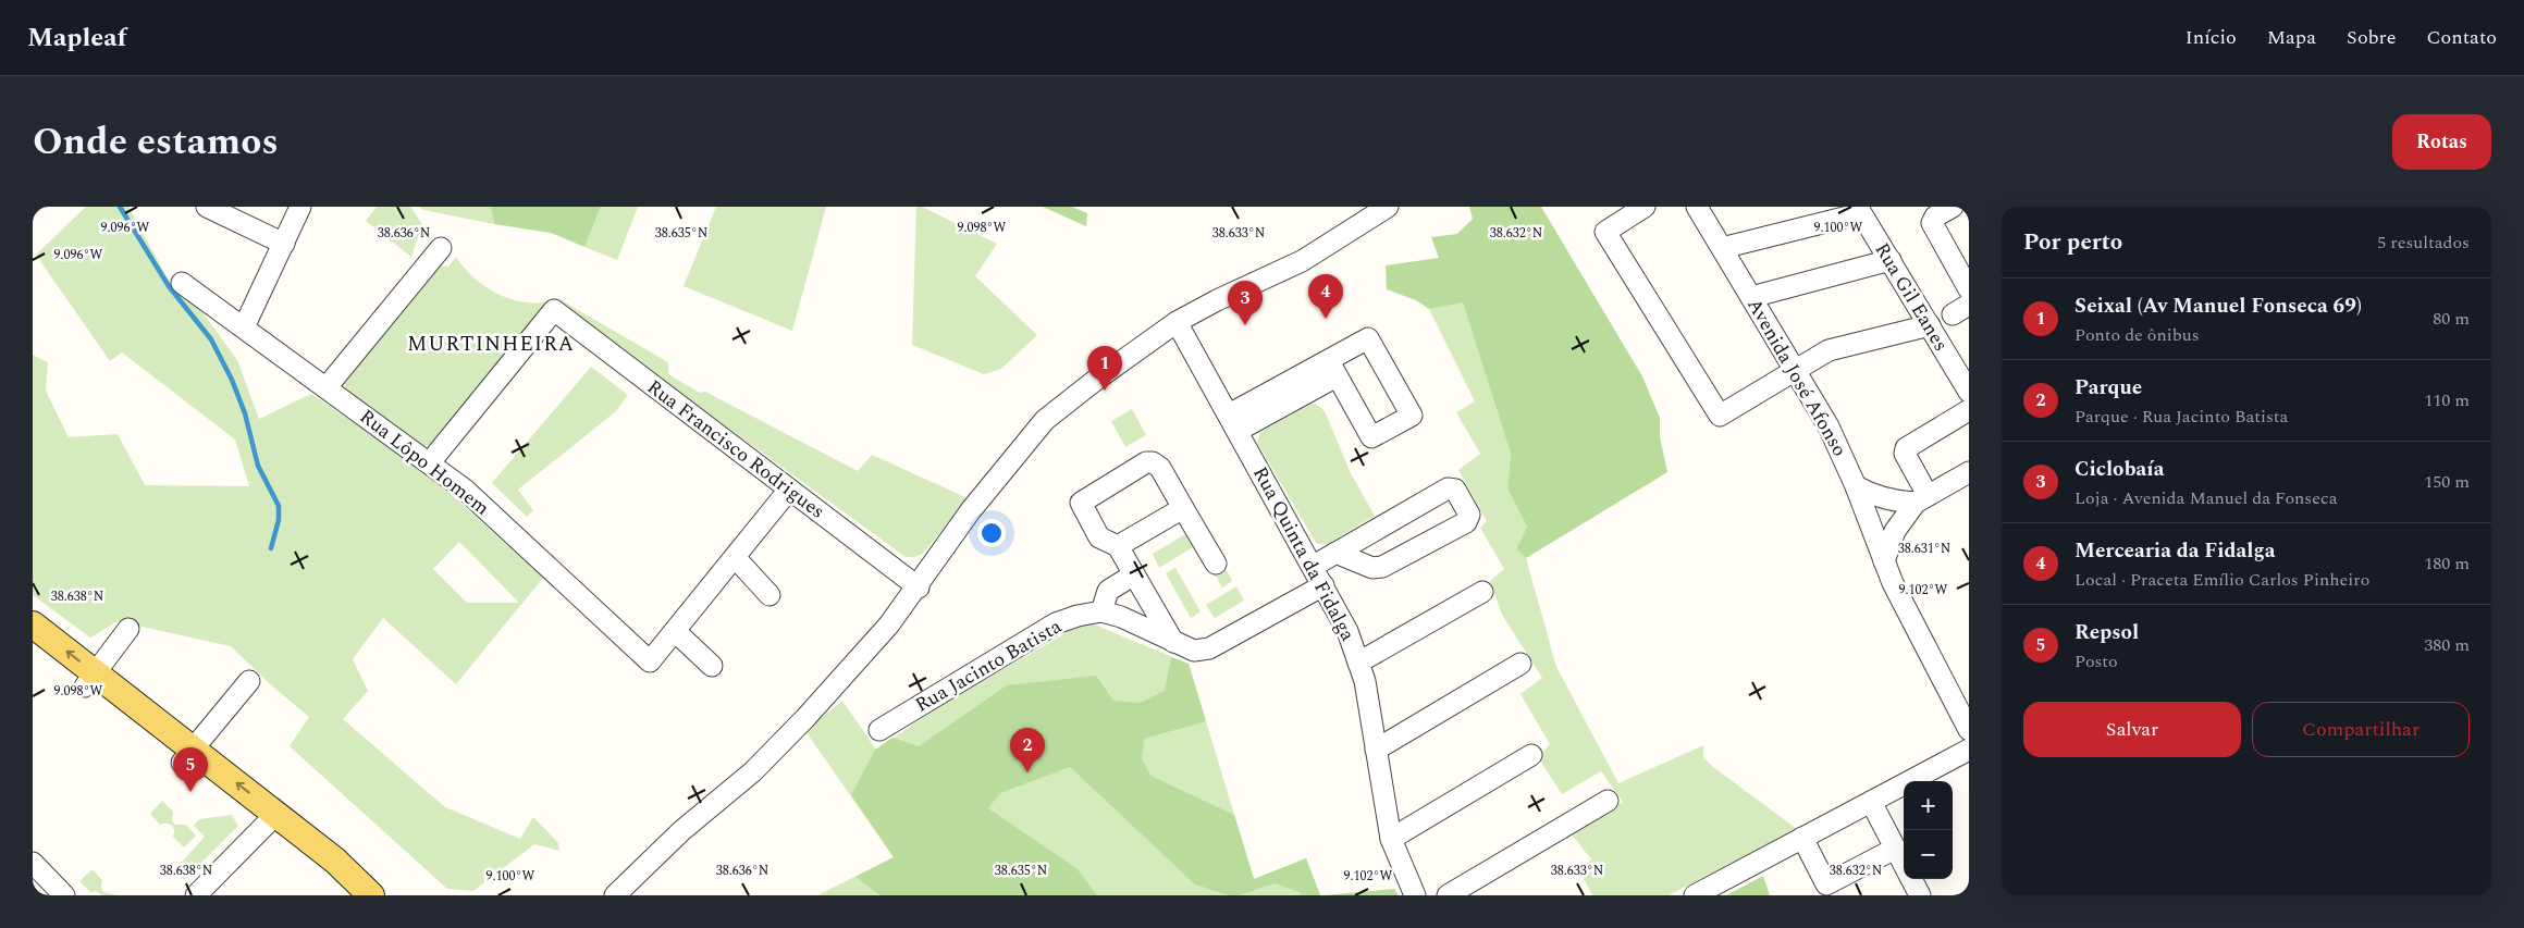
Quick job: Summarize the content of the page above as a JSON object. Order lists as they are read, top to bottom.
{
  "streets": {
    "street": [
      "Rua Gil Eanes",
      "Avenida José Afonso",
      "Rua Francisco Rodrigues",
      "Rua Lôpo Homem",
      "Rua Quinta da Fidalga",
      "Rua Jacinto Batista"
    ]
  },
  "crossings": [
    ["Rua Gil Eanes", "Avenida José Afonso"],
    ["Rua Francisco Rodrigues", "Rua Lôpo Homem"],
    ["Rua Quinta da Fidalga", "Rua Jacinto Batista"]
  ],
  "districts": ["MURTINHEIRA"],
  "page": {
    "header": "Mapleaf",
    "nav": [
      "Início",
      "Mapa",
      "Sobre",
      "Contato"
    ],
    "title": "Onde estamos",
    "buttons": [
      "Rotas",
      ["Salvar", "Compartilhar"]
    ],
    "heading": ["Por perto", "5 resultados"],
    "pins": [
      "4",
      "3",
      "1",
      "2",
      "5"
    ],
    "list": [
      {
        "mark": "1",
        "name": "Seixal (Av Manuel Fonseca 69)",
        "note": "Ponto de ônibus",
        "value": "80 m"
      },
      {
        "mark": "2",
        "name": "Parque",
        "note": "Parque · Rua Jacinto Batista",
        "value": "110 m"
      },
      {
        "mark": "3",
        "name": "Ciclobaía",
        "note": "Loja · Avenida Manuel da Fonseca",
        "value": "150 m"
      },
      {
        "mark": "4",
        "name": "Mercearia da Fidalga",
        "note": "Local · Praceta Emílio Carlos Pinheiro",
        "value": "180 m"
      },
      {
        "mark": "5",
        "name": "Repsol",
        "note": "Posto",
        "value": "380 m"
      }
    ],
    "map_buttons": ["+", "−"]
  },
  "coordinates": [
    "9.096°W",
    "9.098°W",
    "9.100°W",
    "38.636°N",
    "38.635°N",
    "38.633°N",
    "38.632°N",
    "38.631°N",
    "9.102°W",
    "38.638°N"
  ]
}
